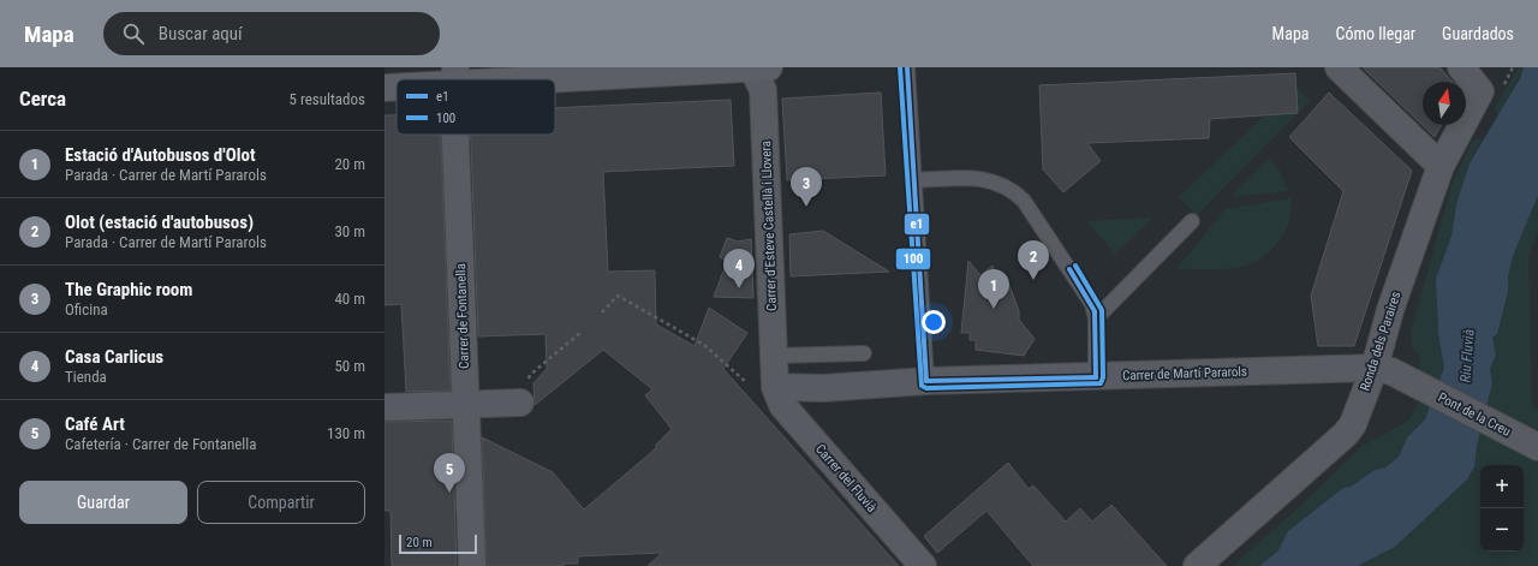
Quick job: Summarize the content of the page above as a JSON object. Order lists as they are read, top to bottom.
{
  "streets": {
    "street": [
      "Carrer d'Esteve Castellà i Llovera",
      "Carrer de Fontanella",
      "Ronda dels Paraires",
      "Carrer de Martí Pararols",
      "Pont de la Creu",
      "Carrer del Fluvià"
    ]
  },
  "crossings": [
    ["Carrer d'Esteve Castellà i Llovera", "Carrer de Martí Pararols"],
    ["Carrer d'Esteve Castellà i Llovera", "Carrer del Fluvià"],
    ["Ronda dels Paraires", "Carrer de Martí Pararols"],
    ["Carrer de Martí Pararols", "Pont de la Creu"],
    ["Carrer de Martí Pararols", "Carrer del Fluvià"]
  ],
  "water": ["Riu Fluvià"],
  "lines": ["transit line e1", "transit line 100"],
  "legend": ["e1", "100"],
  "scale_bar": "20 m",
  "north": "top",
  "page": {
    "header": "Mapa",
    "search": "Buscar aquí",
    "nav": ["Mapa", "Cómo llegar", "Guardados"],
    "heading": ["Cerca", "5 resultados"],
    "list": [
      {
        "mark": "1",
        "name": "Estació d'Autobusos d'Olot",
        "note": "Parada · Carrer de Martí Pararols",
        "value": "20 m"
      },
      {
        "mark": "2",
        "name": "Olot (estació d'autobusos)",
        "note": "Parada · Carrer de Martí Pararols",
        "value": "30 m"
      },
      {
        "mark": "3",
        "name": "The Graphic room",
        "note": "Oficina",
        "value": "40 m"
      },
      {
        "mark": "4",
        "name": "Casa Carlicus",
        "note": "Tienda",
        "value": "50 m"
      },
      {
        "mark": "5",
        "name": "Café Art",
        "note": "Cafetería · Carrer de Fontanella",
        "value": "130 m"
      }
    ],
    "pins": [
      "3",
      "2",
      "4",
      "1",
      "5"
    ],
    "map_buttons": ["+", "−"],
    "buttons": ["Guardar", "Compartir"],
    "scale": "20 m"
  }
}
